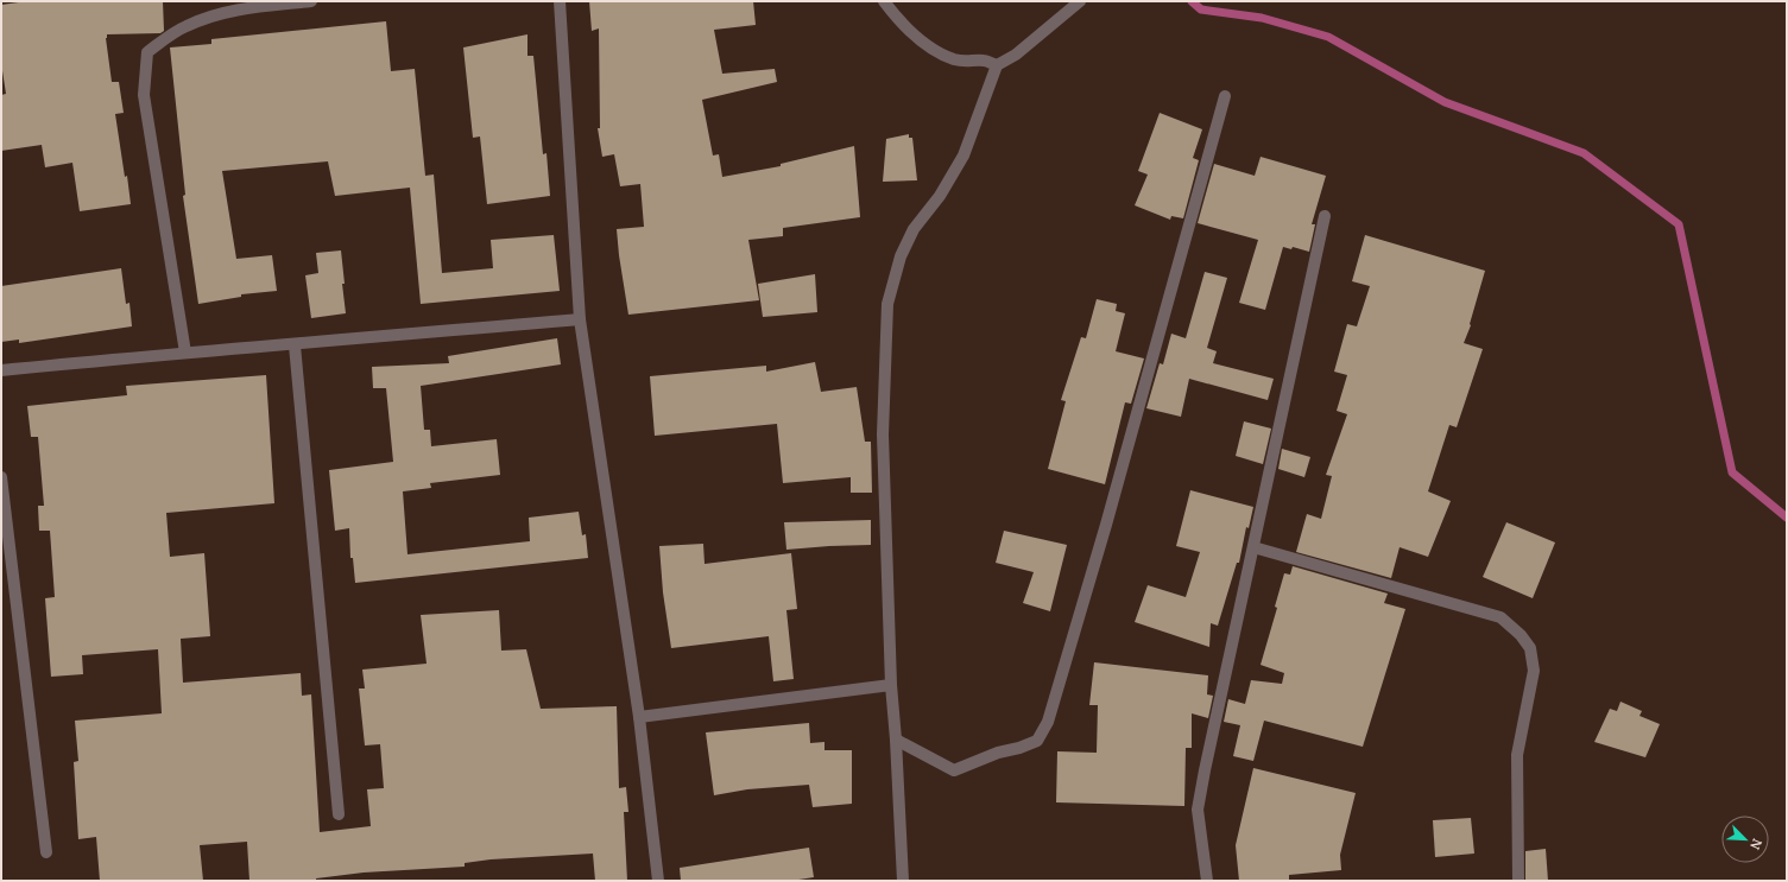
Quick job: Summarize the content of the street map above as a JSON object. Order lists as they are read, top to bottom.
{
  "north": "bottom right"
}
